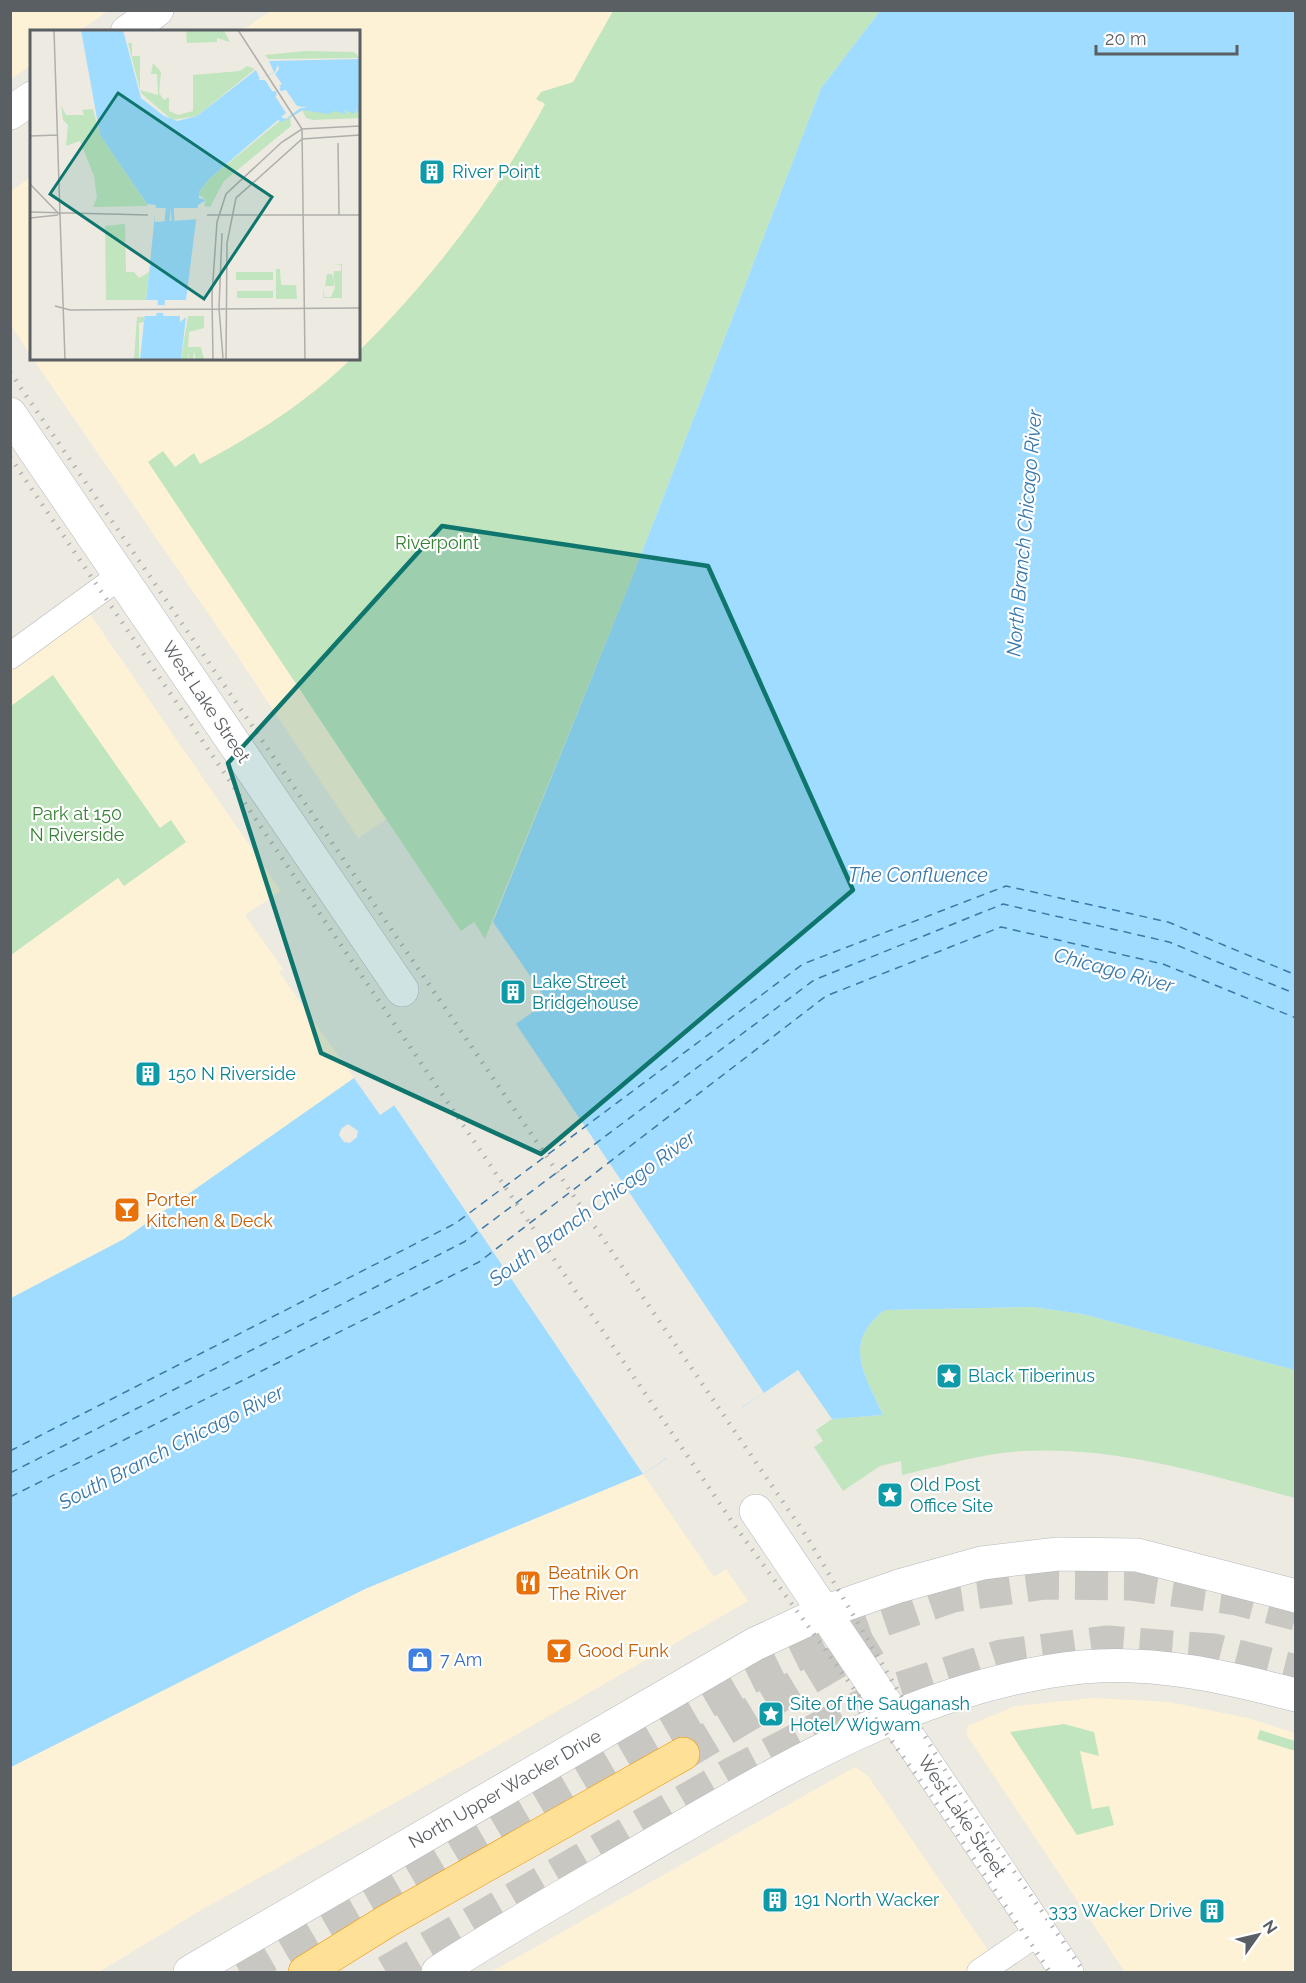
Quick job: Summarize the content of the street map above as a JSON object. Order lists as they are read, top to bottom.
{
  "streets": {
    "main road": ["West Lake Street", "North Upper Wacker Drive"]
  },
  "crossings": [
    ["West Lake Street", "North Upper Wacker Drive"]
  ],
  "water": [
    "North Branch Chicago River",
    "The Confluence",
    "Chicago River",
    "South Branch Chicago River"
  ],
  "parks": ["Riverpoint", "Park at 150 N Riverside"],
  "places": {
    "building": [
      "River Point",
      "Lake Street Bridgehouse",
      "150 N Riverside",
      "191 North Wacker",
      "333 Wacker Drive"
    ],
    "bar": ["Porter Kitchen & Deck", "Good Funk"],
    "place": ["Black Tiberinus", "Old Post Office Site", "Site of the Sauganash Hotel/Wigwam"],
    "restaurant": ["Beatnik On The River"],
    "shop": ["7 Am"]
  },
  "scale_bar": "20 m",
  "north": "top right"
}
